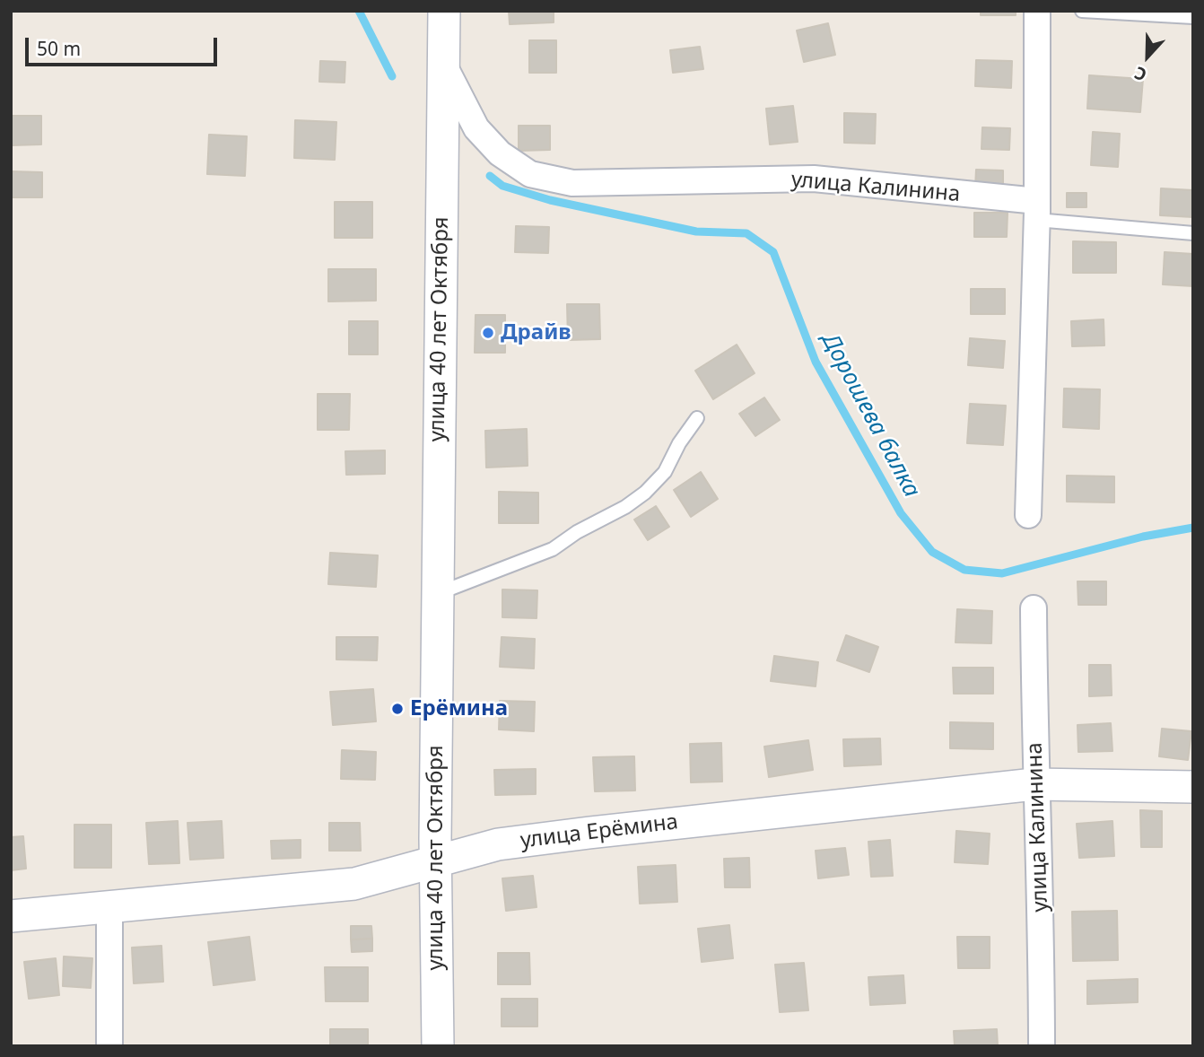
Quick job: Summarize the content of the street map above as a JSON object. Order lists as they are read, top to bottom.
{
  "streets": {
    "street": ["улица Калинина", "улица 40 лет Октября", "улица Ерёмина"]
  },
  "crossings": [
    ["улица Калинина", "улица 40 лет Октября"],
    ["улица Калинина", "улица Ерёмина"],
    ["улица 40 лет Октября", "улица Ерёмина"]
  ],
  "water": ["Дорошева балка"],
  "places": ["Драйв", "Ерёмина"],
  "scale_bar": "50 m",
  "north": "bottom"
}
